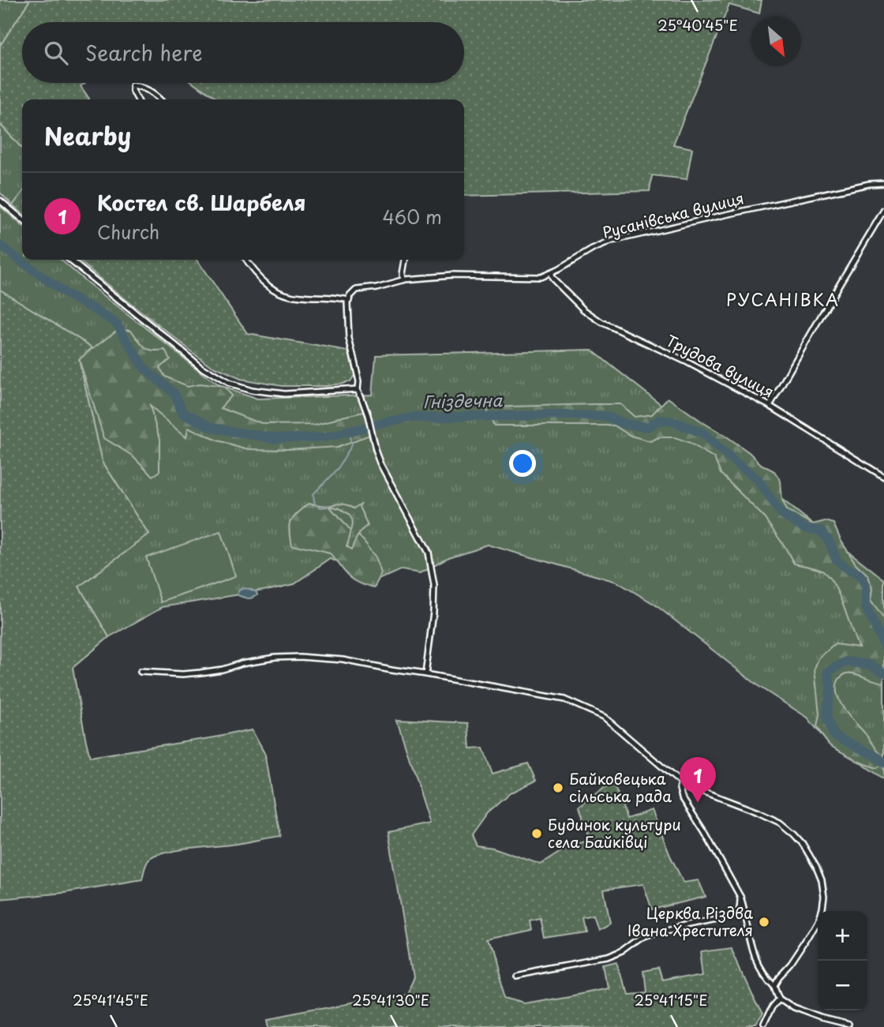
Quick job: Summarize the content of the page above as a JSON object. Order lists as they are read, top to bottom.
{
  "streets": {
    "street": ["Русанівська вулиця", "Трудова вулиця"]
  },
  "crossings": [
    ["Русанівська вулиця", "Трудова вулиця"]
  ],
  "districts": ["РУСАНІВКА"],
  "water": ["Гніздечна"],
  "places": ["Байковецька сільська рада", "Будинок культури села Байківці", "Церква Різдва Івана Хрестителя"],
  "north": "bottom right",
  "page": {
    "search": "Search here",
    "heading": "Nearby",
    "list": [
      {
        "mark": "1",
        "name": "Костел св. Шарбеля",
        "note": "Church",
        "value": "460 m"
      }
    ],
    "pins": "1",
    "map_buttons": ["+", "−"]
  },
  "coordinates": [
    "25°40'45\"E",
    "25°41'45\"E",
    "25°41'30\"E",
    "25°41'15\"E"
  ]
}
